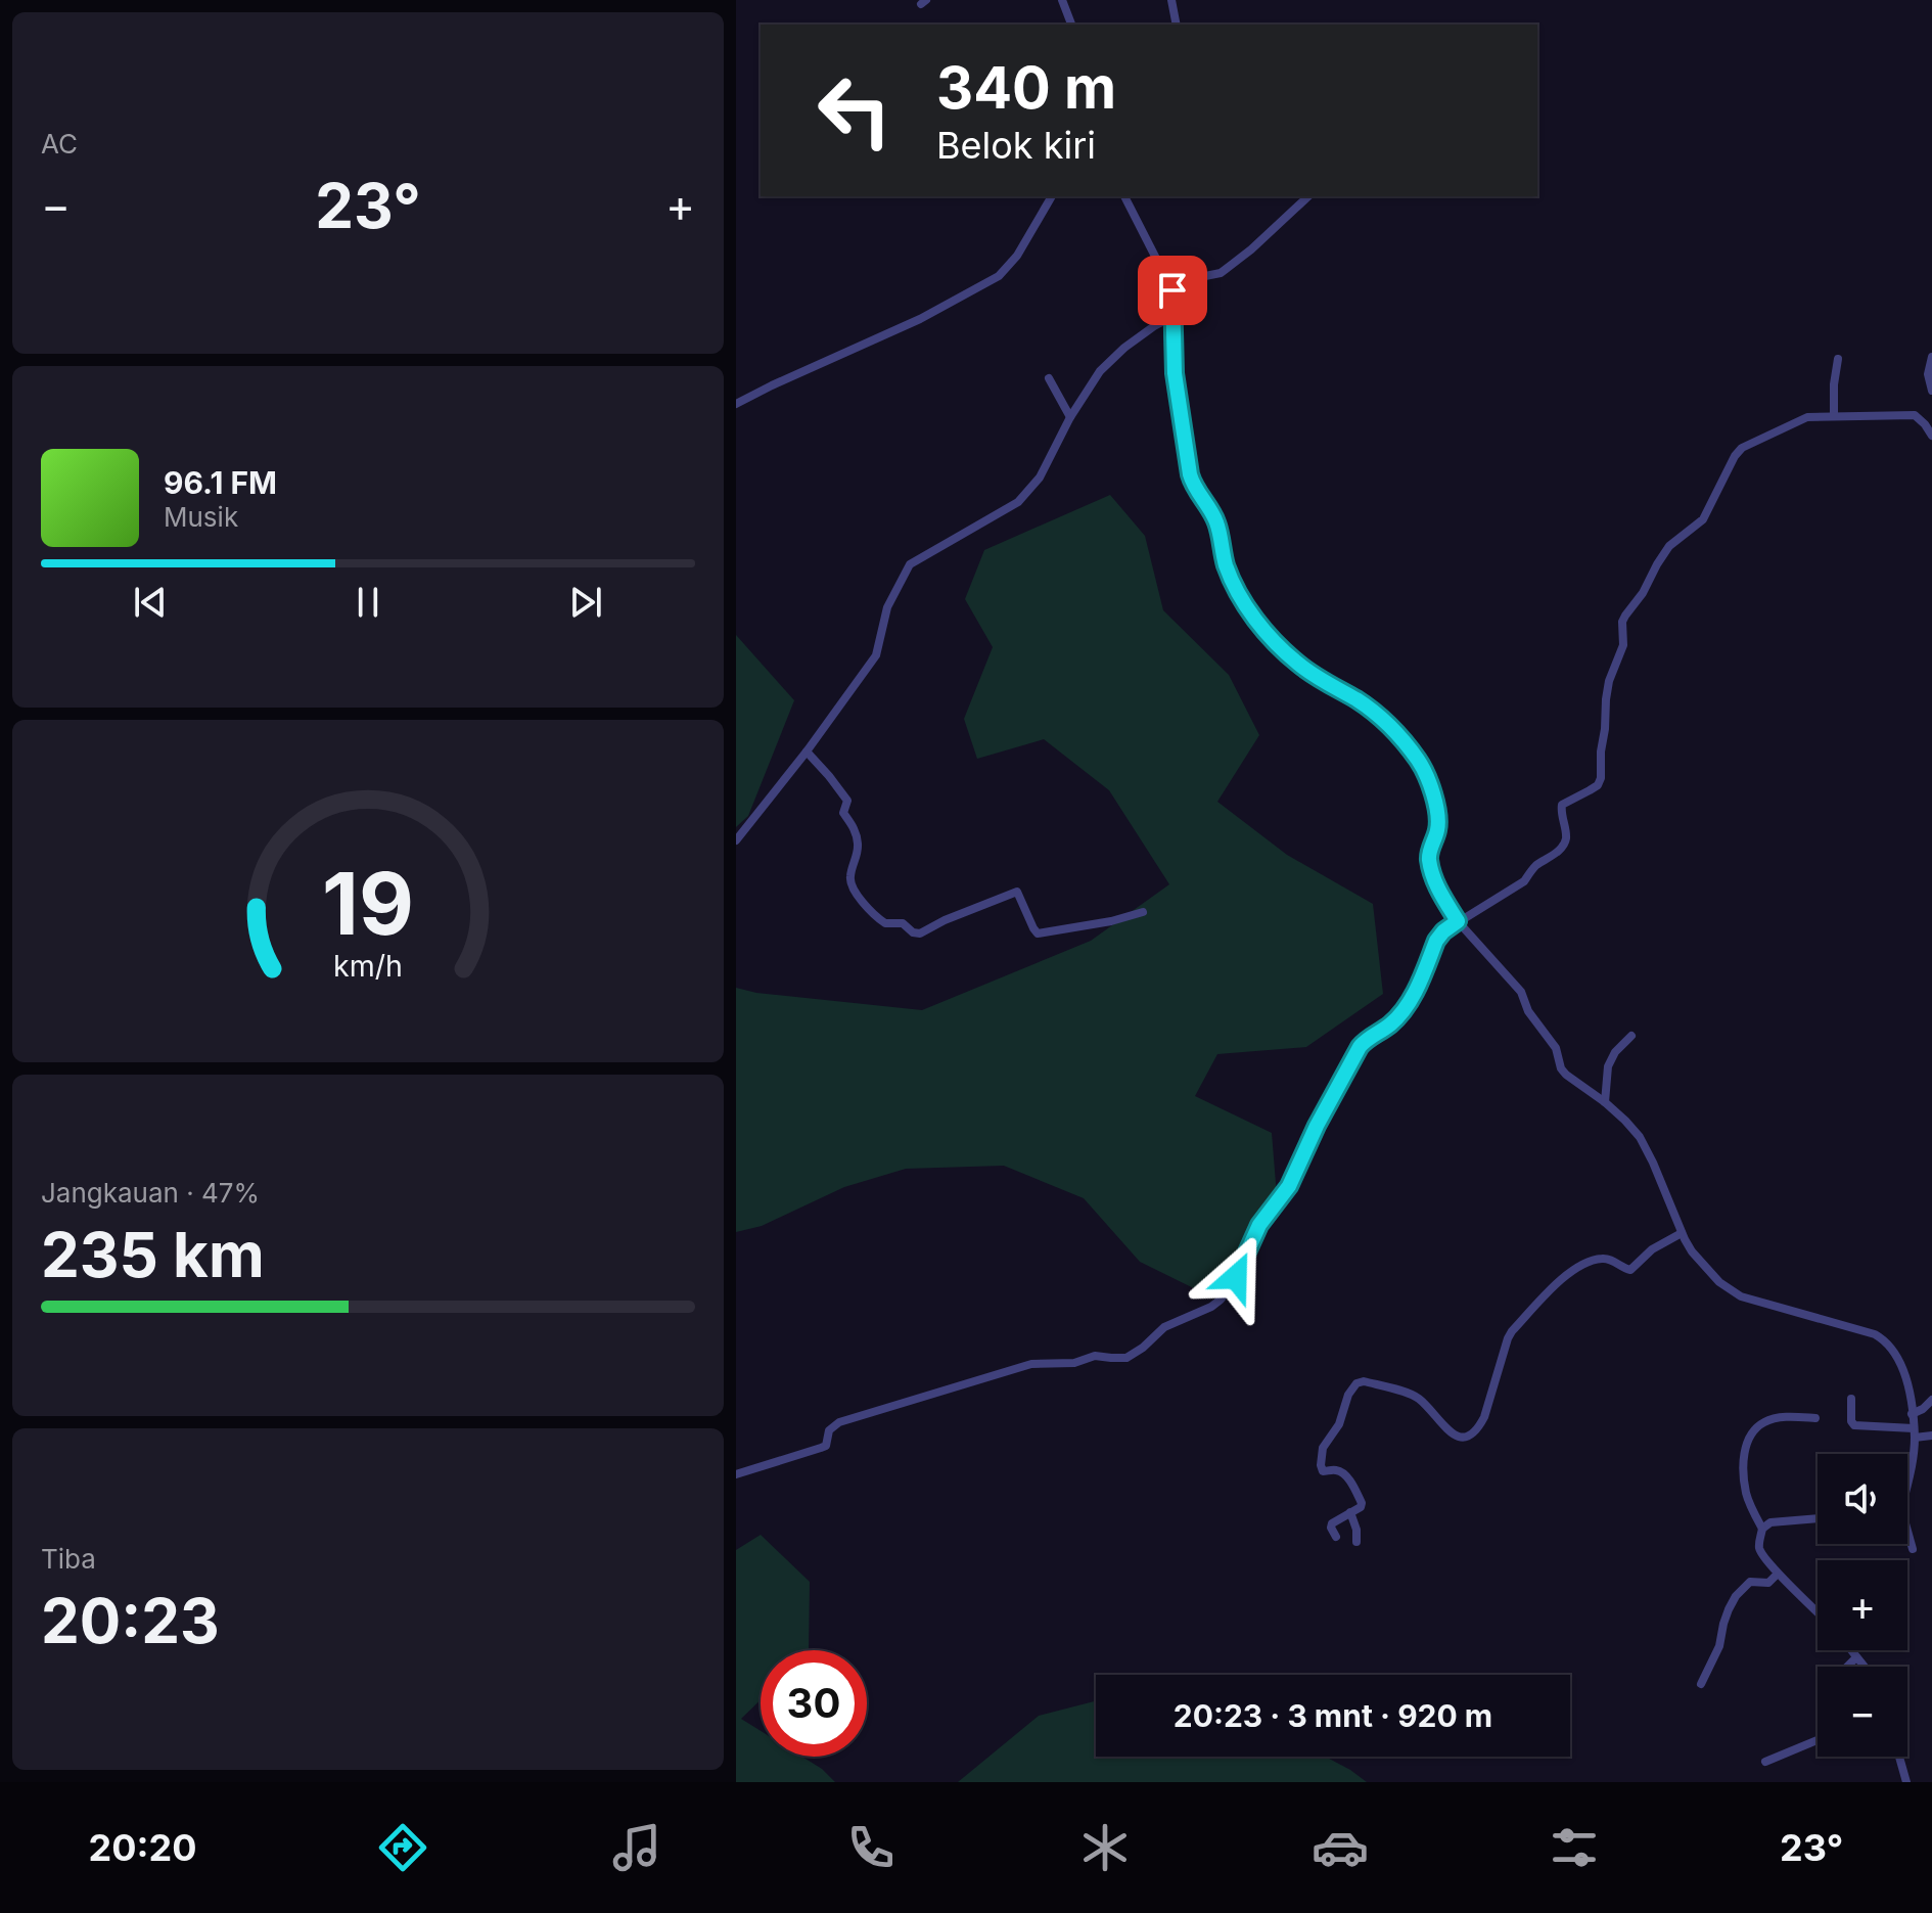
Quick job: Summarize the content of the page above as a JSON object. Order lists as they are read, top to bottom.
{
  "page": {
    "tile": [
      "AC",
      ["Jangkauan · 47%", "235 km"],
      ["Tiba", "20:23"]
    ],
    "turn": ["340 m", "Belok kiri"],
    "heat": ["−", "23°", "+"],
    "song": ["96.1 FM", "Musik"],
    "map_buttons": ["+", "−"],
    "limit": "30",
    "trip": "20:23 · 3 mnt · 920 m",
    "tabs": ["20:20", "23°"],
    "gauge": ["19", "km/h"]
  }
}
